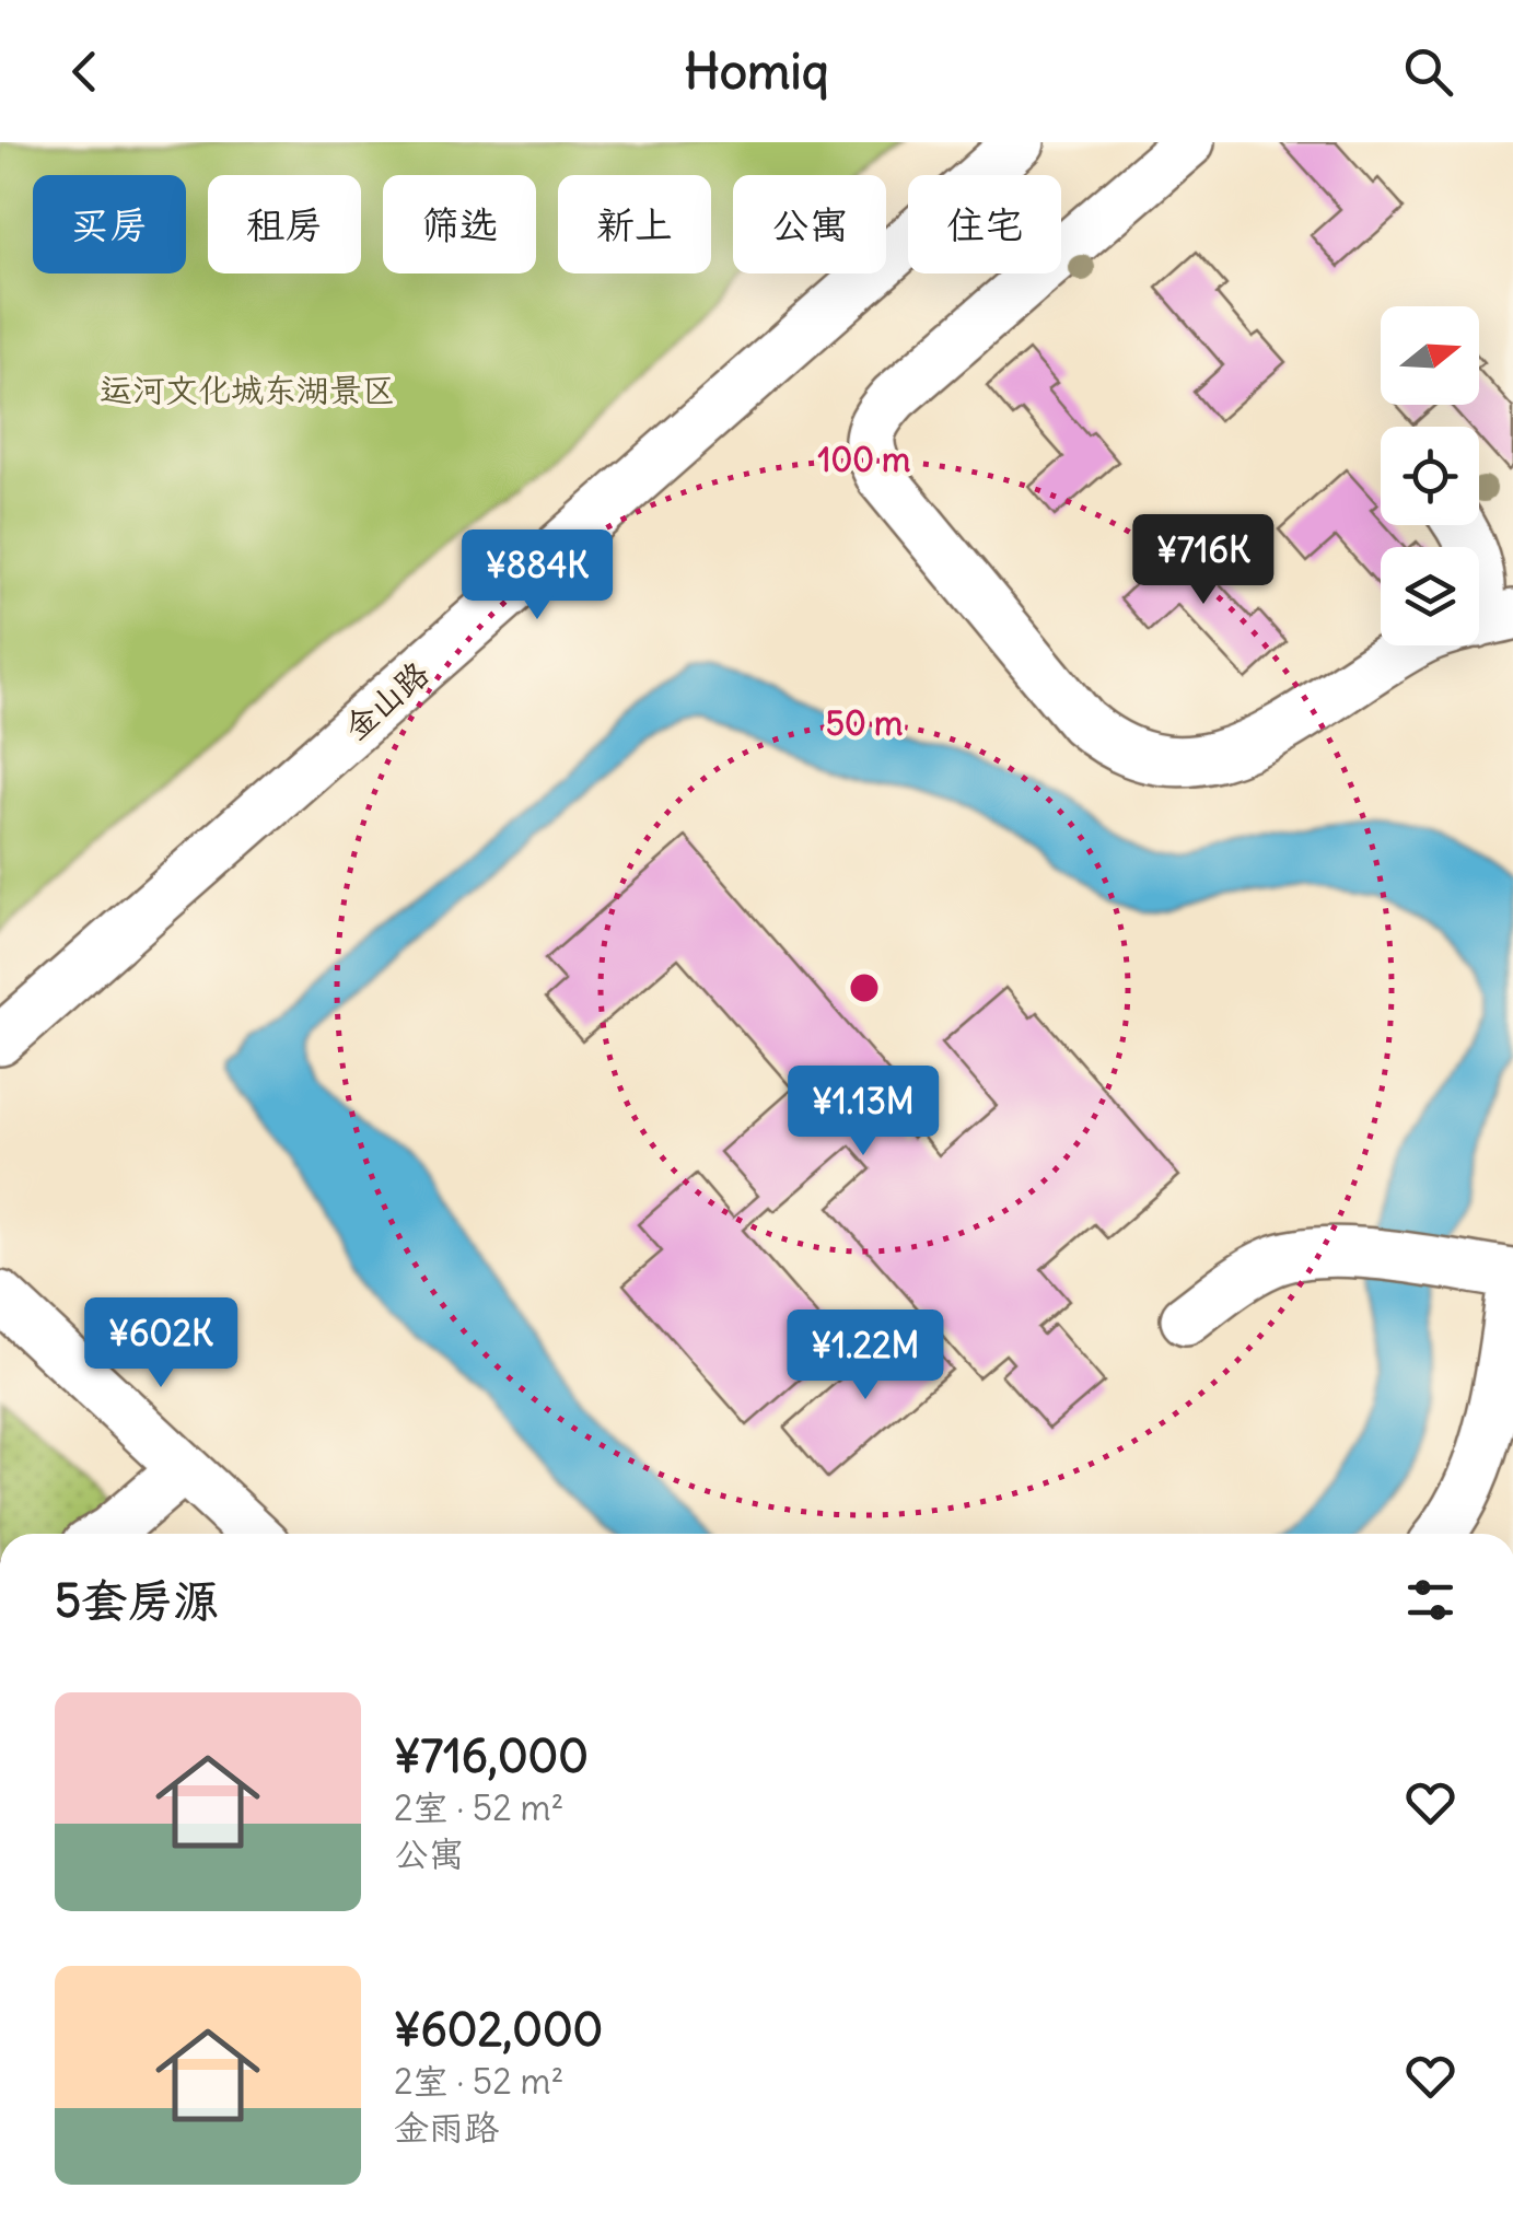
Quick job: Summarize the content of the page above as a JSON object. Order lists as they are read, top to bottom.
{
  "streets": {
    "street": ["金山路"]
  },
  "parks": ["运河文化城东湖景区"],
  "north": "right",
  "page": {
    "header": "Homiq",
    "chip": [
      "买房",
      "租房",
      "筛选",
      "新上",
      "公寓",
      "住宅"
    ],
    "price": [
      "¥716K",
      "¥884K",
      "¥1.13M",
      "¥602K",
      "¥1.22M"
    ],
    "heading": "5套房源",
    "list": [
      {
        "name": "¥716,000",
        "note": "2室 · 52 m² · 公寓"
      },
      {
        "name": "¥602,000",
        "note": "2室 · 52 m² · 金雨路"
      }
    ]
  },
  "rings": ["100 m", "50 m"]
}
